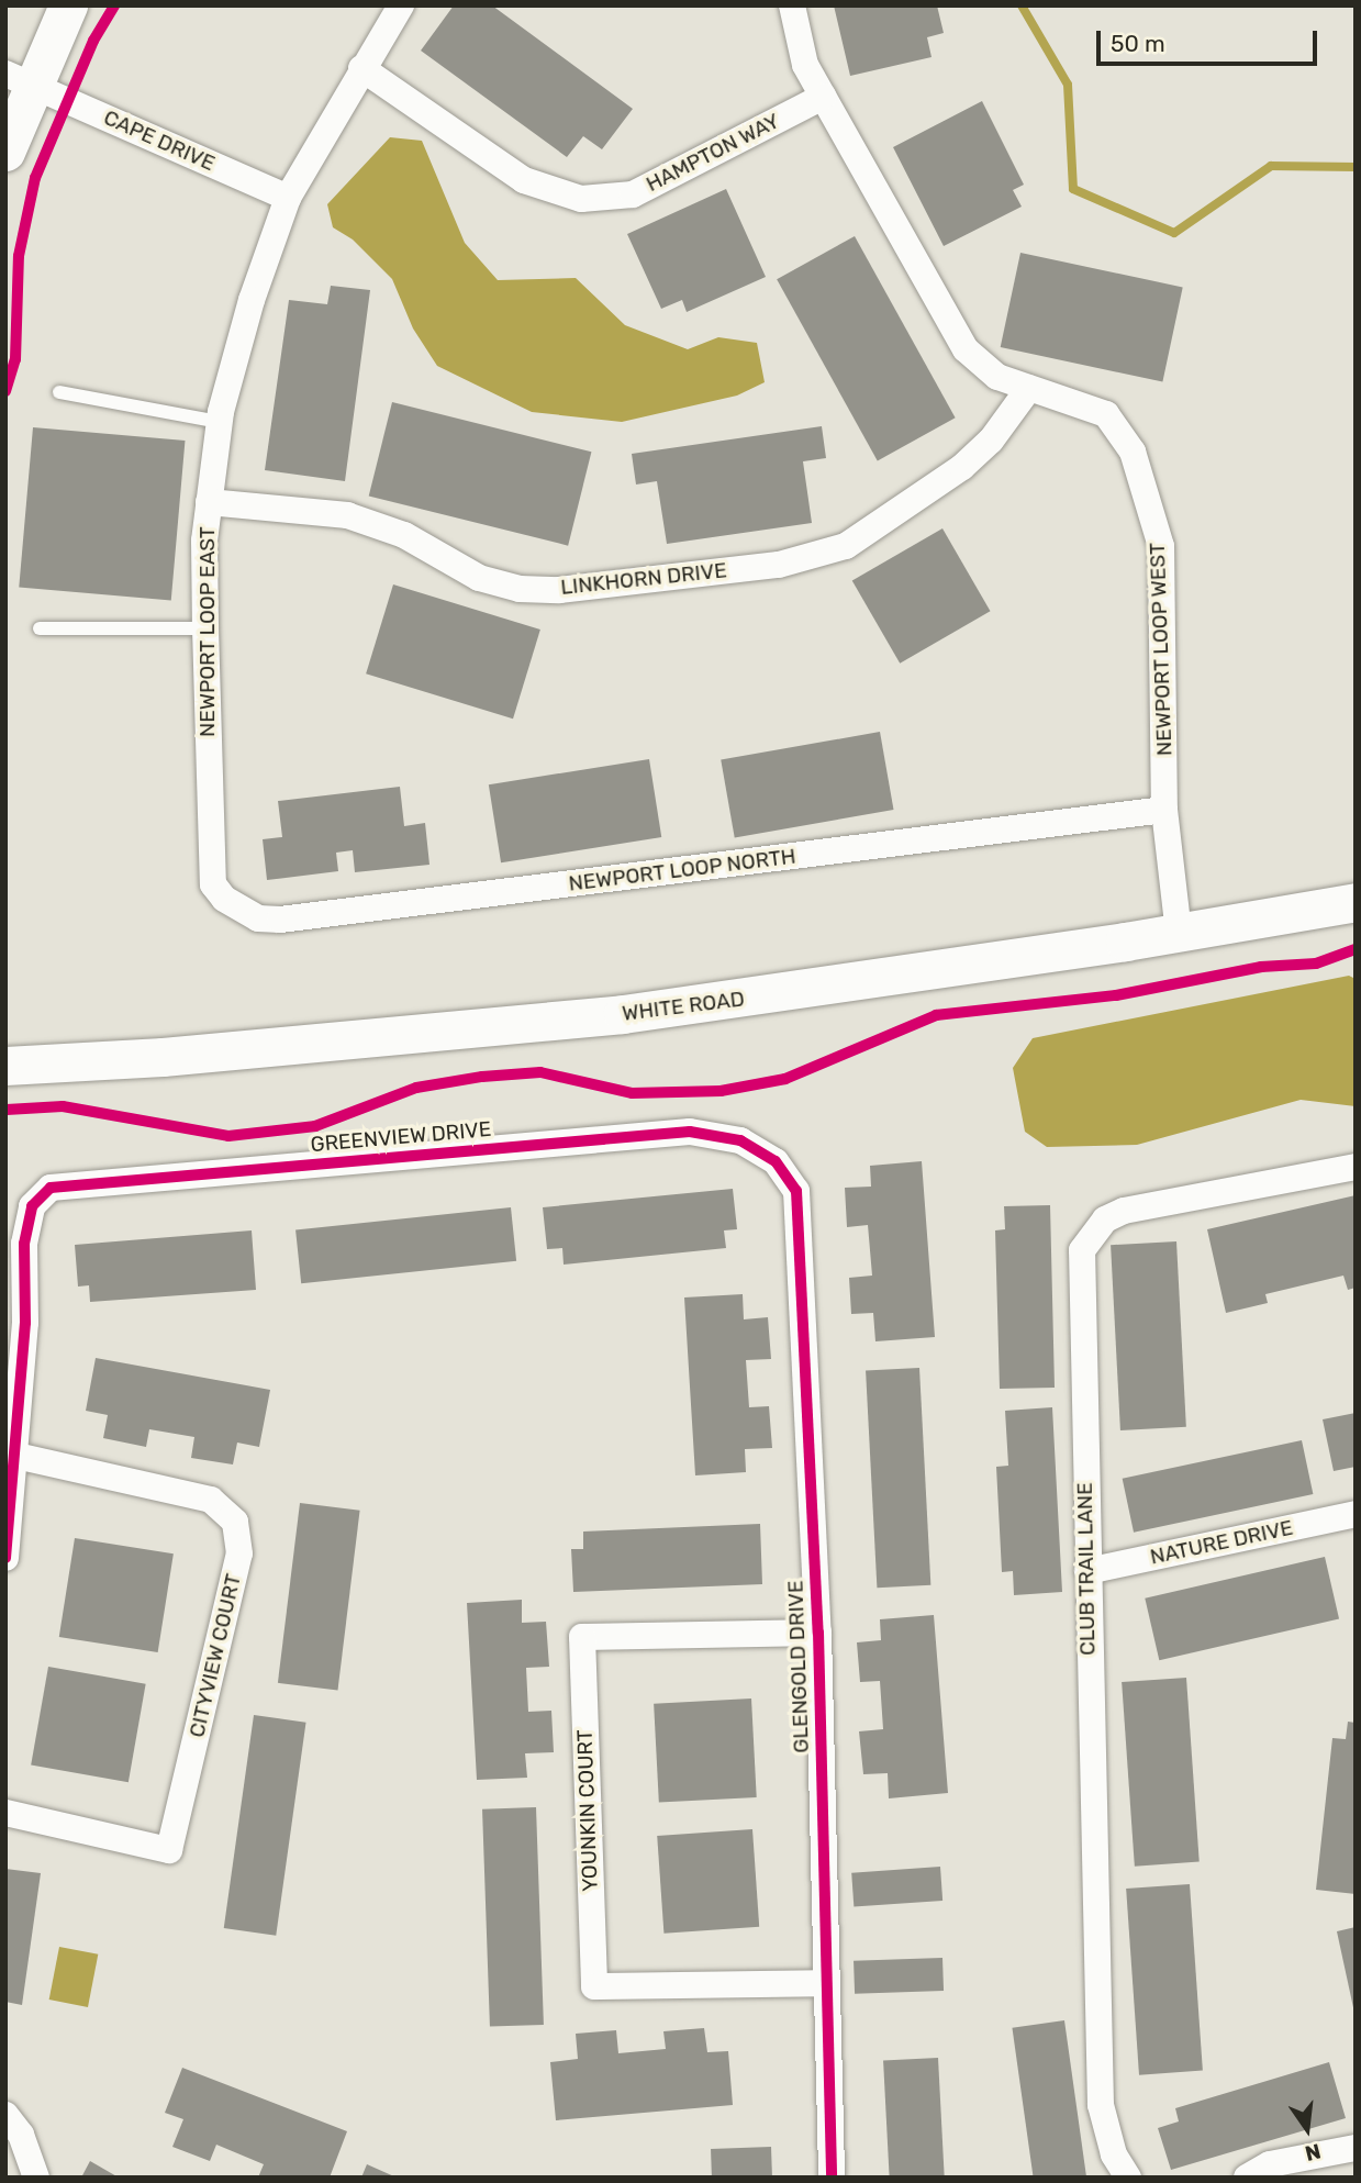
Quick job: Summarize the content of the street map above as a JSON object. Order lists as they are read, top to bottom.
{
  "streets": {
    "street": [
      "CAPE DRIVE",
      "HAMPTON WAY",
      "LINKHORN DRIVE",
      "NEWPORT LOOP EAST",
      "NEWPORT LOOP WEST",
      "NEWPORT LOOP NORTH",
      "WHITE ROAD",
      "GREENVIEW DRIVE",
      "NATURE DRIVE",
      "CLUB TRAIL LANE",
      "CITYVIEW COURT",
      "GLENGOLD DRIVE",
      "YOUNKIN COURT"
    ]
  },
  "crossings": [
    ["CAPE DRIVE", "NEWPORT LOOP EAST"],
    ["HAMPTON WAY", "NEWPORT LOOP EAST"],
    ["HAMPTON WAY", "NEWPORT LOOP WEST"],
    ["LINKHORN DRIVE", "NEWPORT LOOP EAST"],
    ["LINKHORN DRIVE", "NEWPORT LOOP WEST"],
    ["NEWPORT LOOP EAST", "NEWPORT LOOP NORTH"],
    ["NEWPORT LOOP WEST", "NEWPORT LOOP NORTH"],
    ["NEWPORT LOOP WEST", "WHITE ROAD"],
    ["GREENVIEW DRIVE", "CITYVIEW COURT"],
    ["GREENVIEW DRIVE", "GLENGOLD DRIVE"],
    ["NATURE DRIVE", "CLUB TRAIL LANE"],
    ["GLENGOLD DRIVE", "YOUNKIN COURT"]
  ],
  "scale_bar": "50 m",
  "north": "bottom"
}
